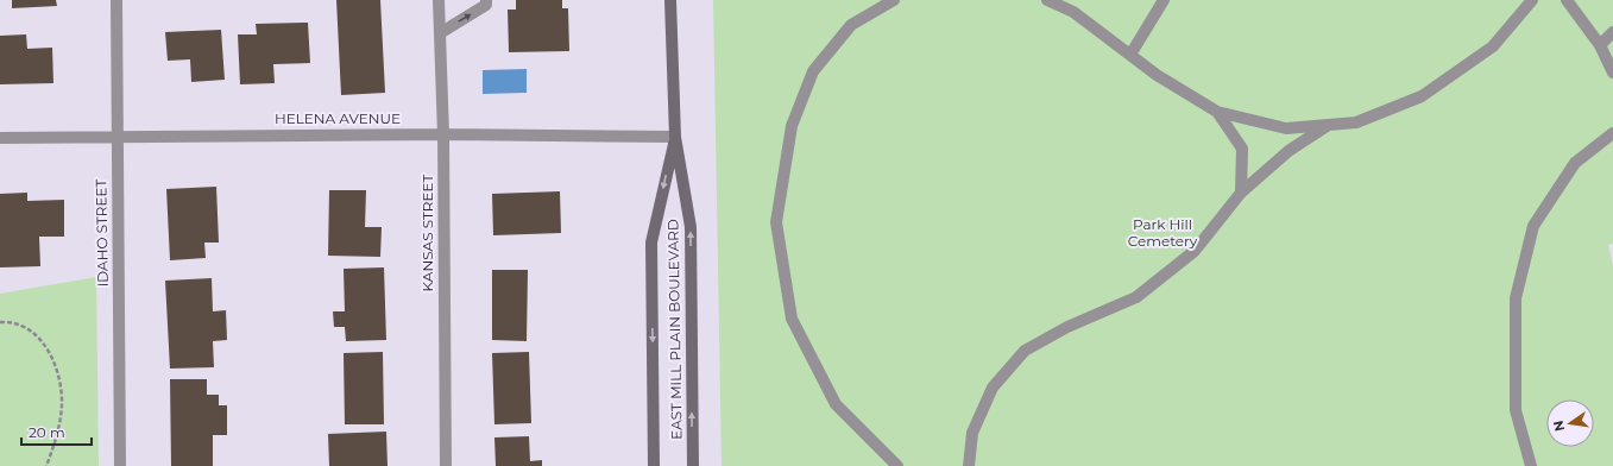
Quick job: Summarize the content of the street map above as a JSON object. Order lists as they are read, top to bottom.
{
  "streets": {
    "main road": ["EAST MILL PLAIN BOULEVARD"],
    "street": ["HELENA AVENUE", "IDAHO STREET", "KANSAS STREET"]
  },
  "crossings": [
    ["HELENA AVENUE", "IDAHO STREET"],
    ["HELENA AVENUE", "KANSAS STREET"],
    ["HELENA AVENUE", "EAST MILL PLAIN BOULEVARD"]
  ],
  "parks": ["Park Hill Cemetery"],
  "scale_bar": "20 m",
  "north": "left"
}
